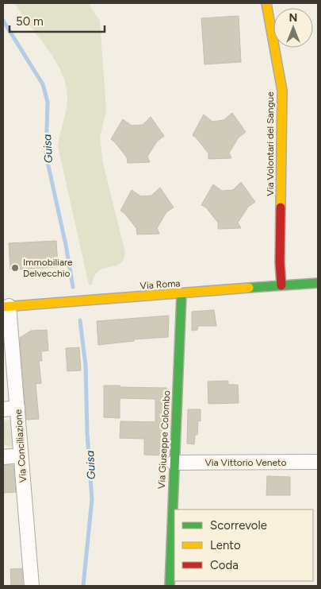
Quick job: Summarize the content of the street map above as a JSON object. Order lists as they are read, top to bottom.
{
  "streets": {
    "street": [
      "Via Volontari del Sangue",
      "Via Roma",
      "Via Giuseppe Colombo",
      "Via Conciliazione",
      "Via Vittorio Veneto"
    ]
  },
  "crossings": [
    ["Via Volontari del Sangue", "Via Roma"],
    ["Via Roma", "Via Giuseppe Colombo"],
    ["Via Roma", "Via Conciliazione"],
    ["Via Giuseppe Colombo", "Via Vittorio Veneto"]
  ],
  "water": ["Guisa"],
  "places": ["Immobiliare Delvecchio"],
  "legend": ["Scorrevole", "Lento", "Coda"],
  "scale_bar": "50 m",
  "north": "top"
}
